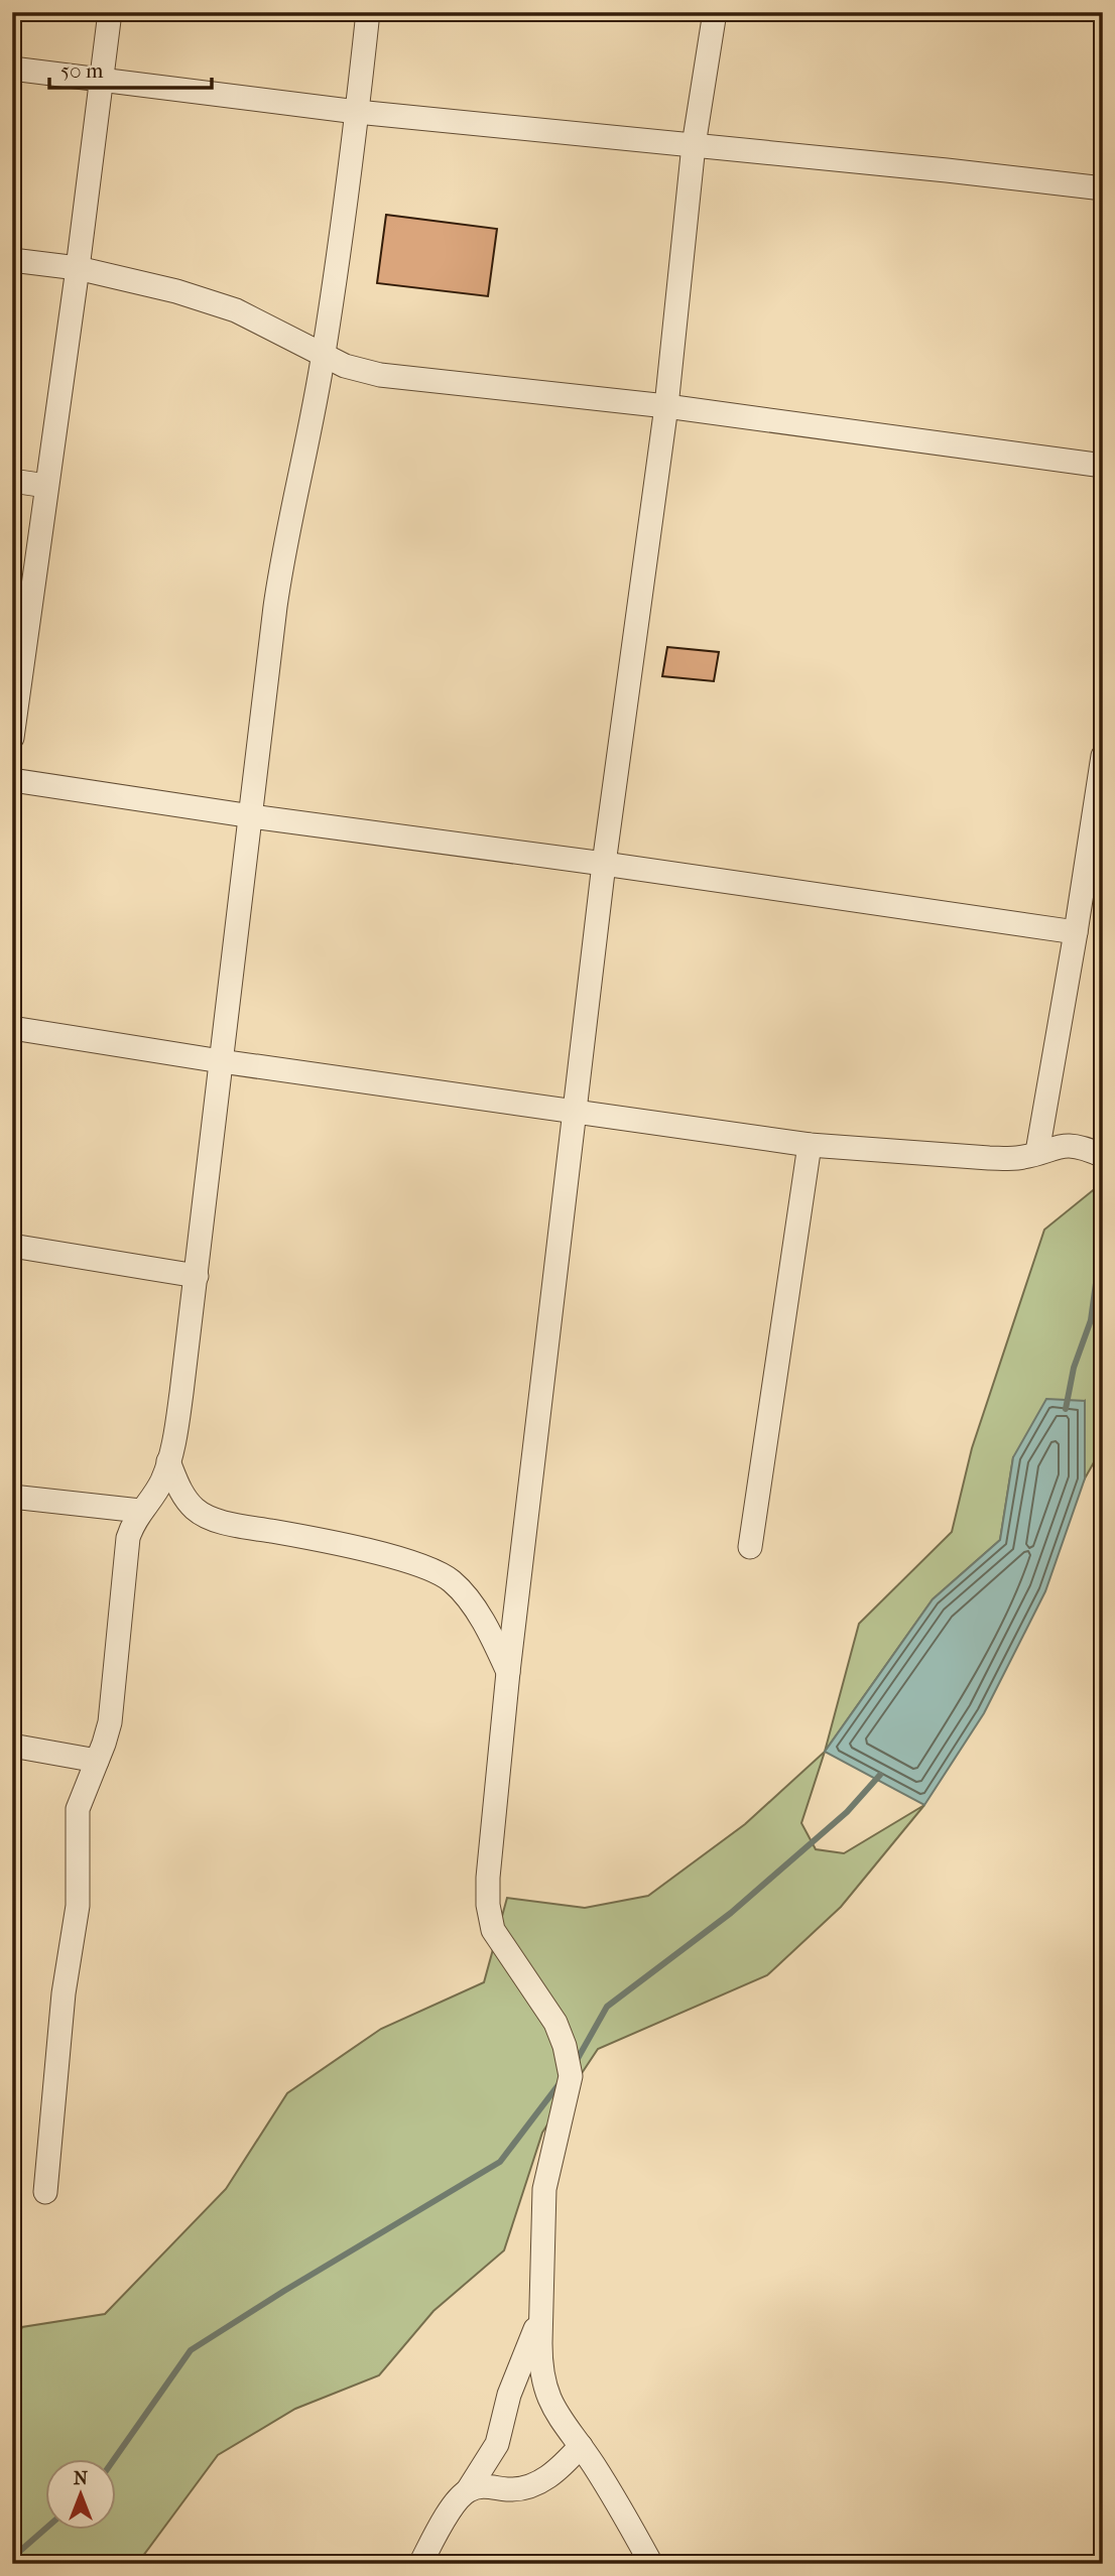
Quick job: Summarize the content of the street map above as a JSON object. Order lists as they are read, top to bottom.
{
  "scale_bar": "50 m",
  "north": "top"
}
